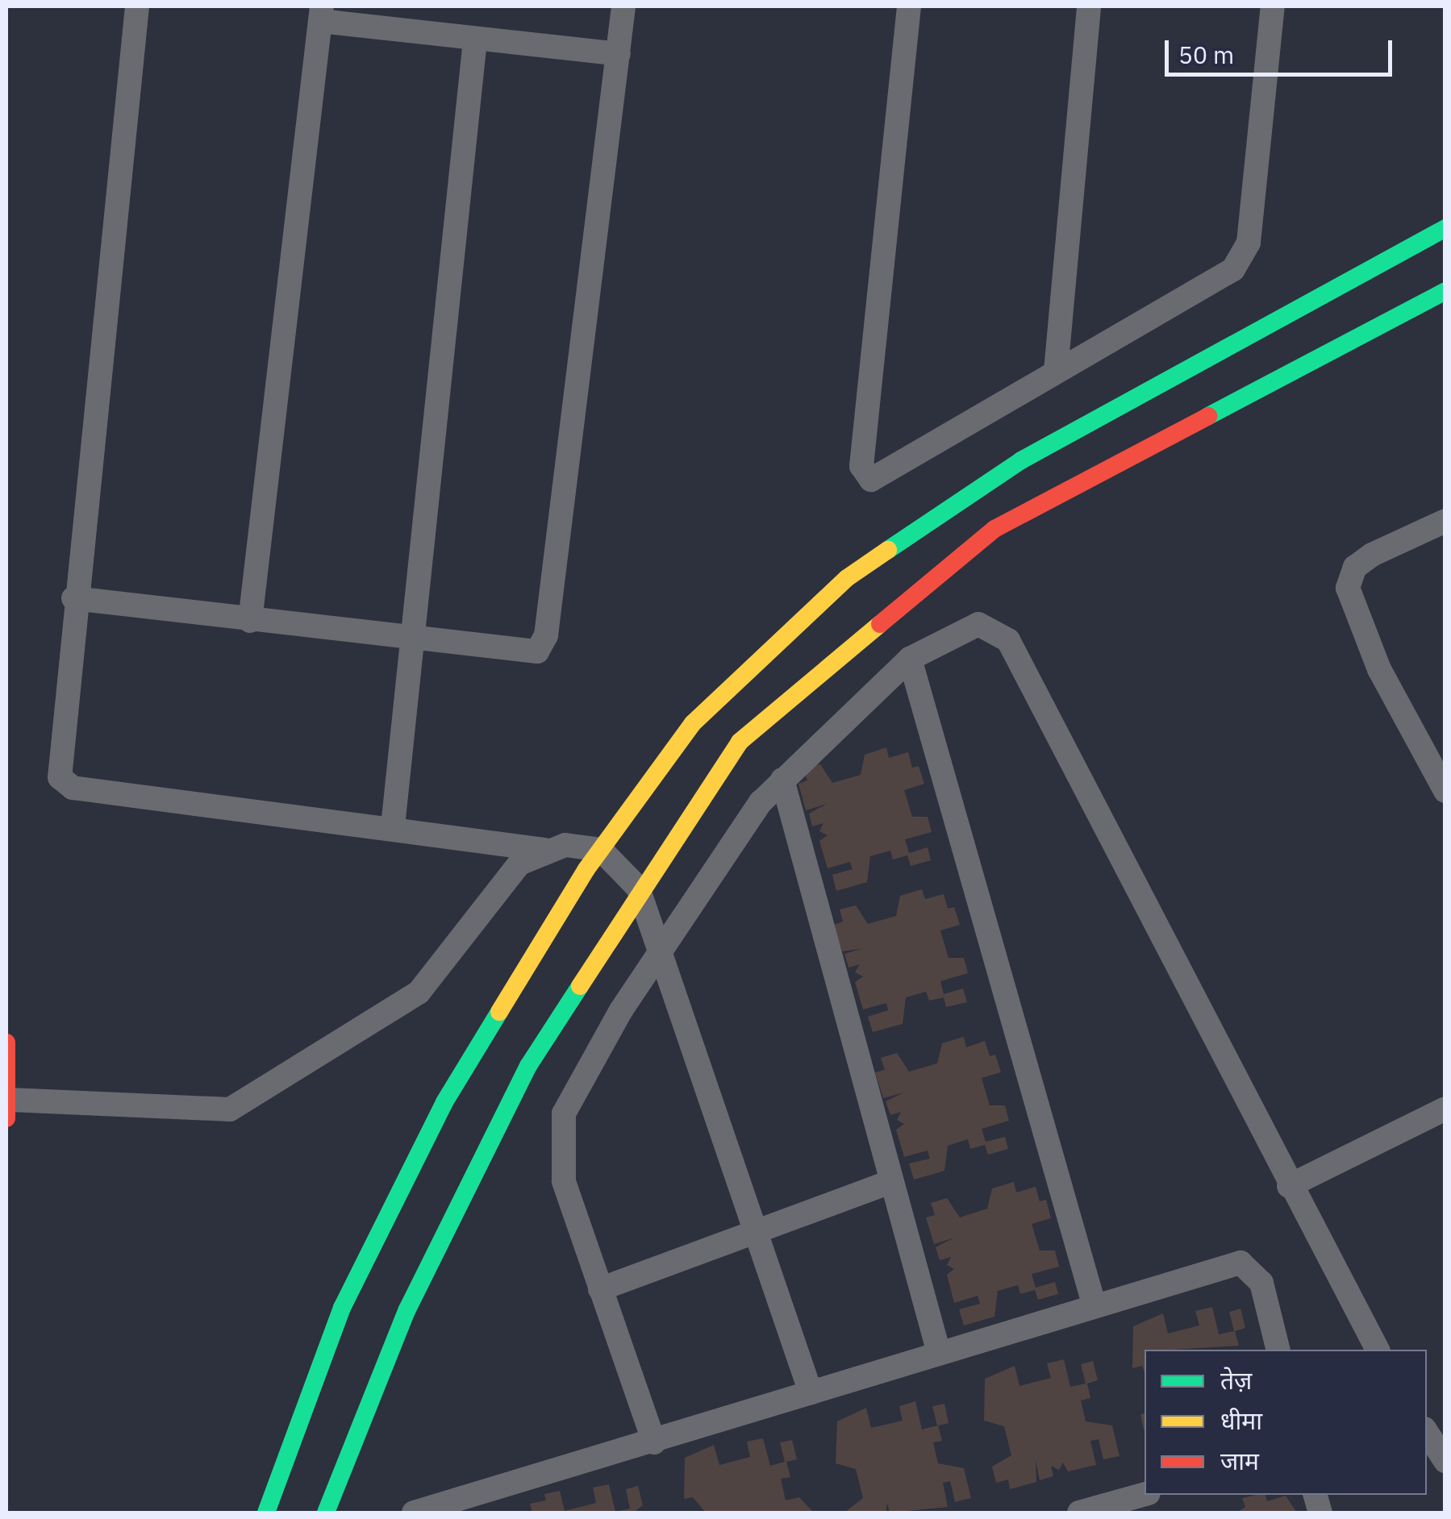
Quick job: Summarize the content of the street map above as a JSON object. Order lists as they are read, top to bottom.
{
  "legend": ["तेज़", "धीमा", "जाम"],
  "scale_bar": "50 m"
}
